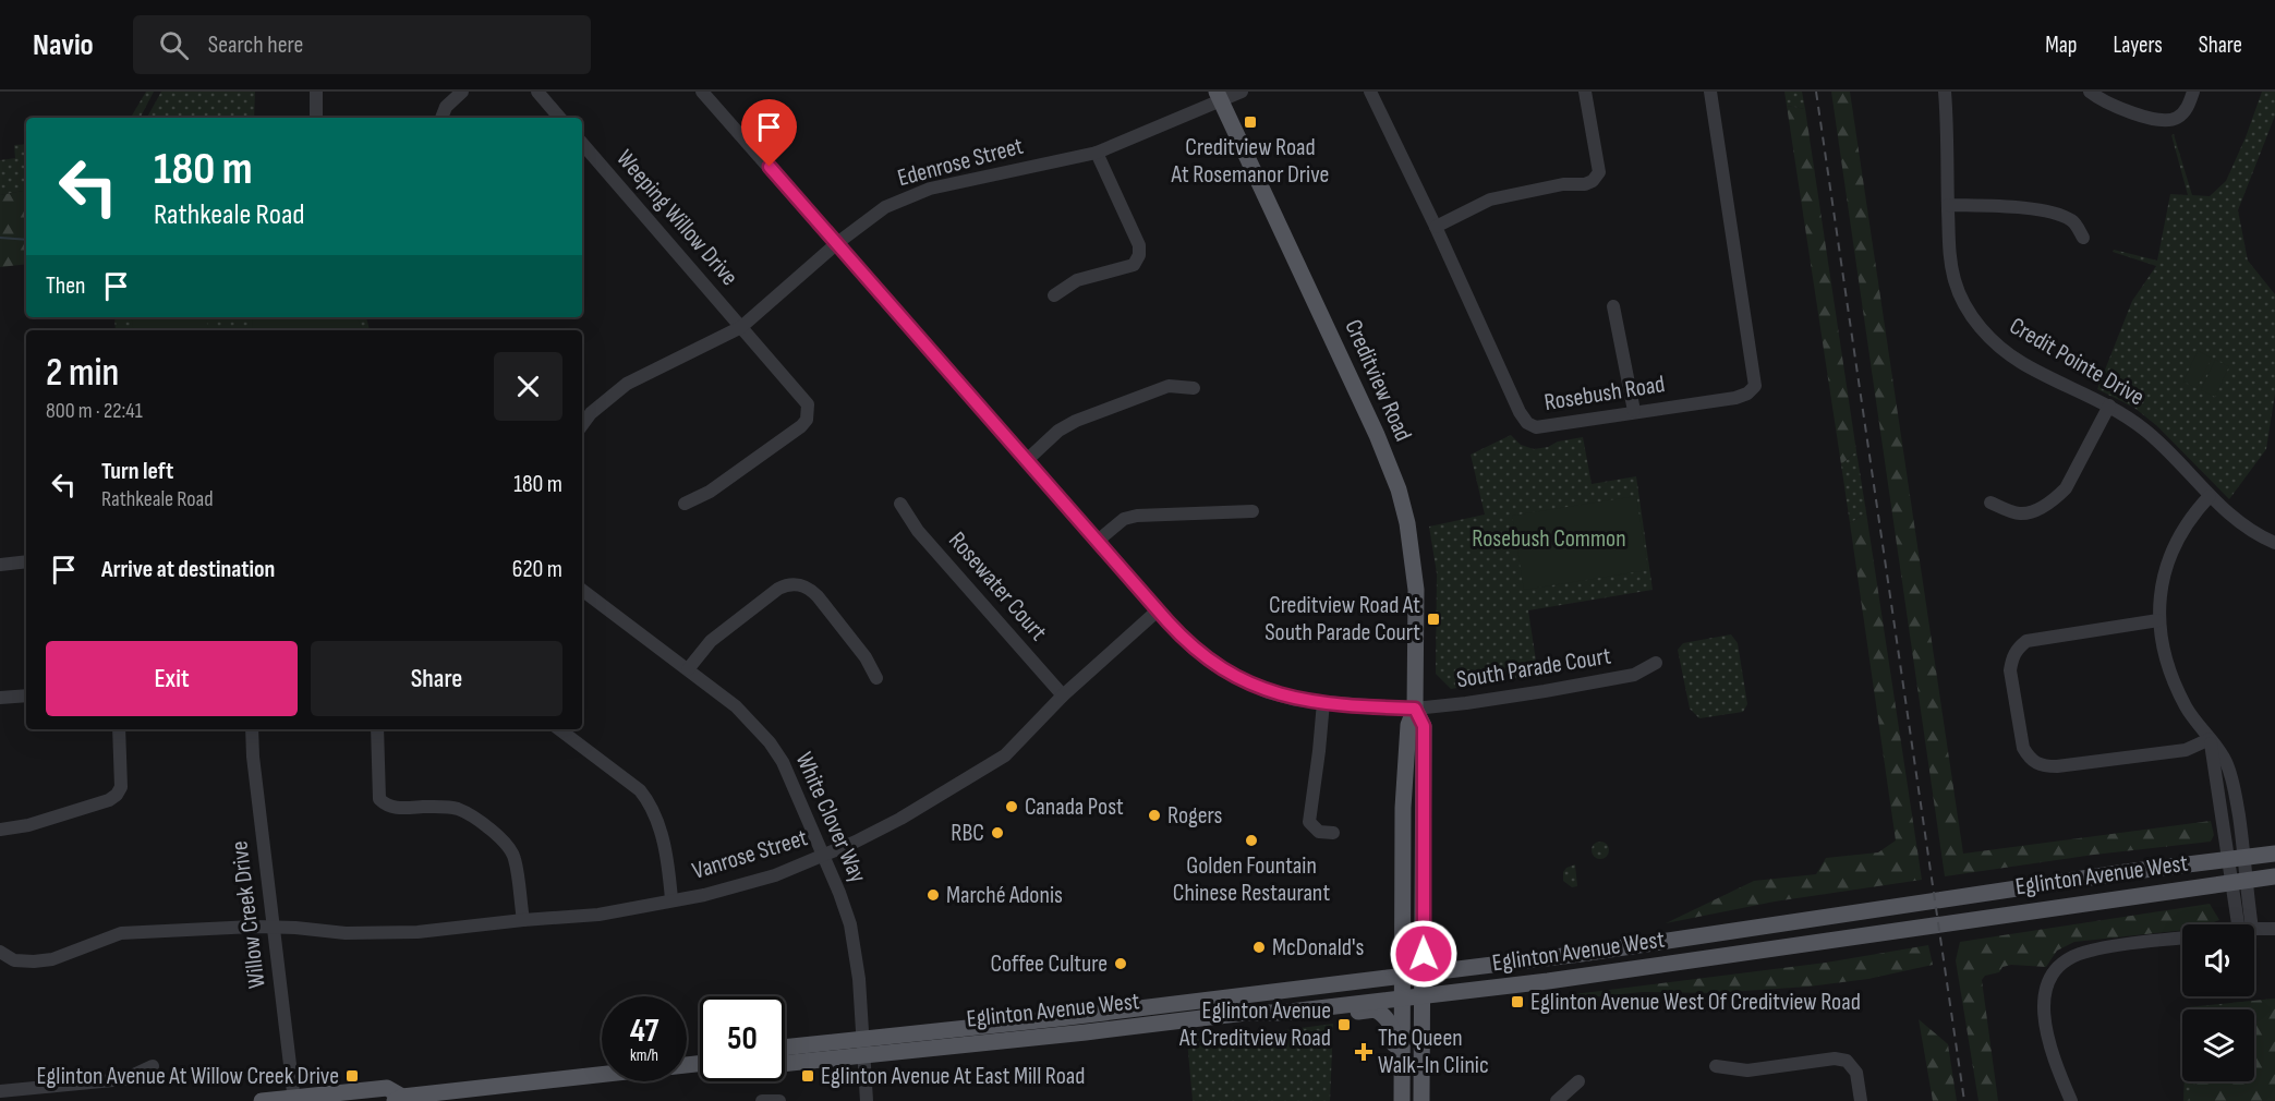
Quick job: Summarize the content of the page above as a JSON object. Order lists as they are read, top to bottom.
{
  "streets": {
    "main road": ["Creditview Road", "Eglinton Avenue West"],
    "street": [
      "Edenrose Street",
      "Weeping Willow Drive",
      "Credit Pointe Drive",
      "Rosebush Road",
      "Rosewater Court",
      "South Parade Court",
      "White Clover Way",
      "Vanrose Street",
      "Willow Creek Drive"
    ]
  },
  "crossings": [
    ["Edenrose Street", "Weeping Willow Drive"],
    ["Edenrose Street", "Creditview Road"],
    ["Edenrose Street", "South Parade Court"],
    ["Creditview Road", "South Parade Court"],
    ["Creditview Road", "Eglinton Avenue West"],
    ["Rosewater Court", "Vanrose Street"],
    ["South Parade Court", "Vanrose Street"],
    ["White Clover Way", "Vanrose Street"],
    ["White Clover Way", "Eglinton Avenue West"],
    ["Vanrose Street", "Willow Creek Drive"]
  ],
  "parks": ["Rosebush Common"],
  "places": {
    "transit": [
      "Creditview Road At Rosemanor Drive",
      "Creditview Road At South Parade Court",
      "Eglinton Avenue West Of Creditview Road",
      "Eglinton Avenue At Creditview Road",
      "Eglinton Avenue At Willow Creek Drive",
      "Eglinton Avenue At East Mill Road"
    ],
    "other": [
      "Canada Post",
      "Rogers",
      "RBC",
      "Golden Fountain Chinese Restaurant",
      "Marché Adonis",
      "McDonald's",
      "Coffee Culture"
    ],
    "health": ["The Queen Walk-In Clinic"]
  },
  "page": {
    "header": "Navio",
    "search": "Search here",
    "nav": ["Map", "Layers", "Share"],
    "turn": ["180 m", "Rathkeale Road"],
    "then": "Then",
    "heading": ["2 min", "800 m · 22:41"],
    "list": [
      {
        "name": "Turn left",
        "note": "Rathkeale Road",
        "value": "180 m"
      },
      {
        "name": "Arrive at destination",
        "value": "620 m"
      }
    ],
    "buttons": ["Exit", "Share"],
    "speed": "47 km/h",
    "limit": "50"
  }
}
